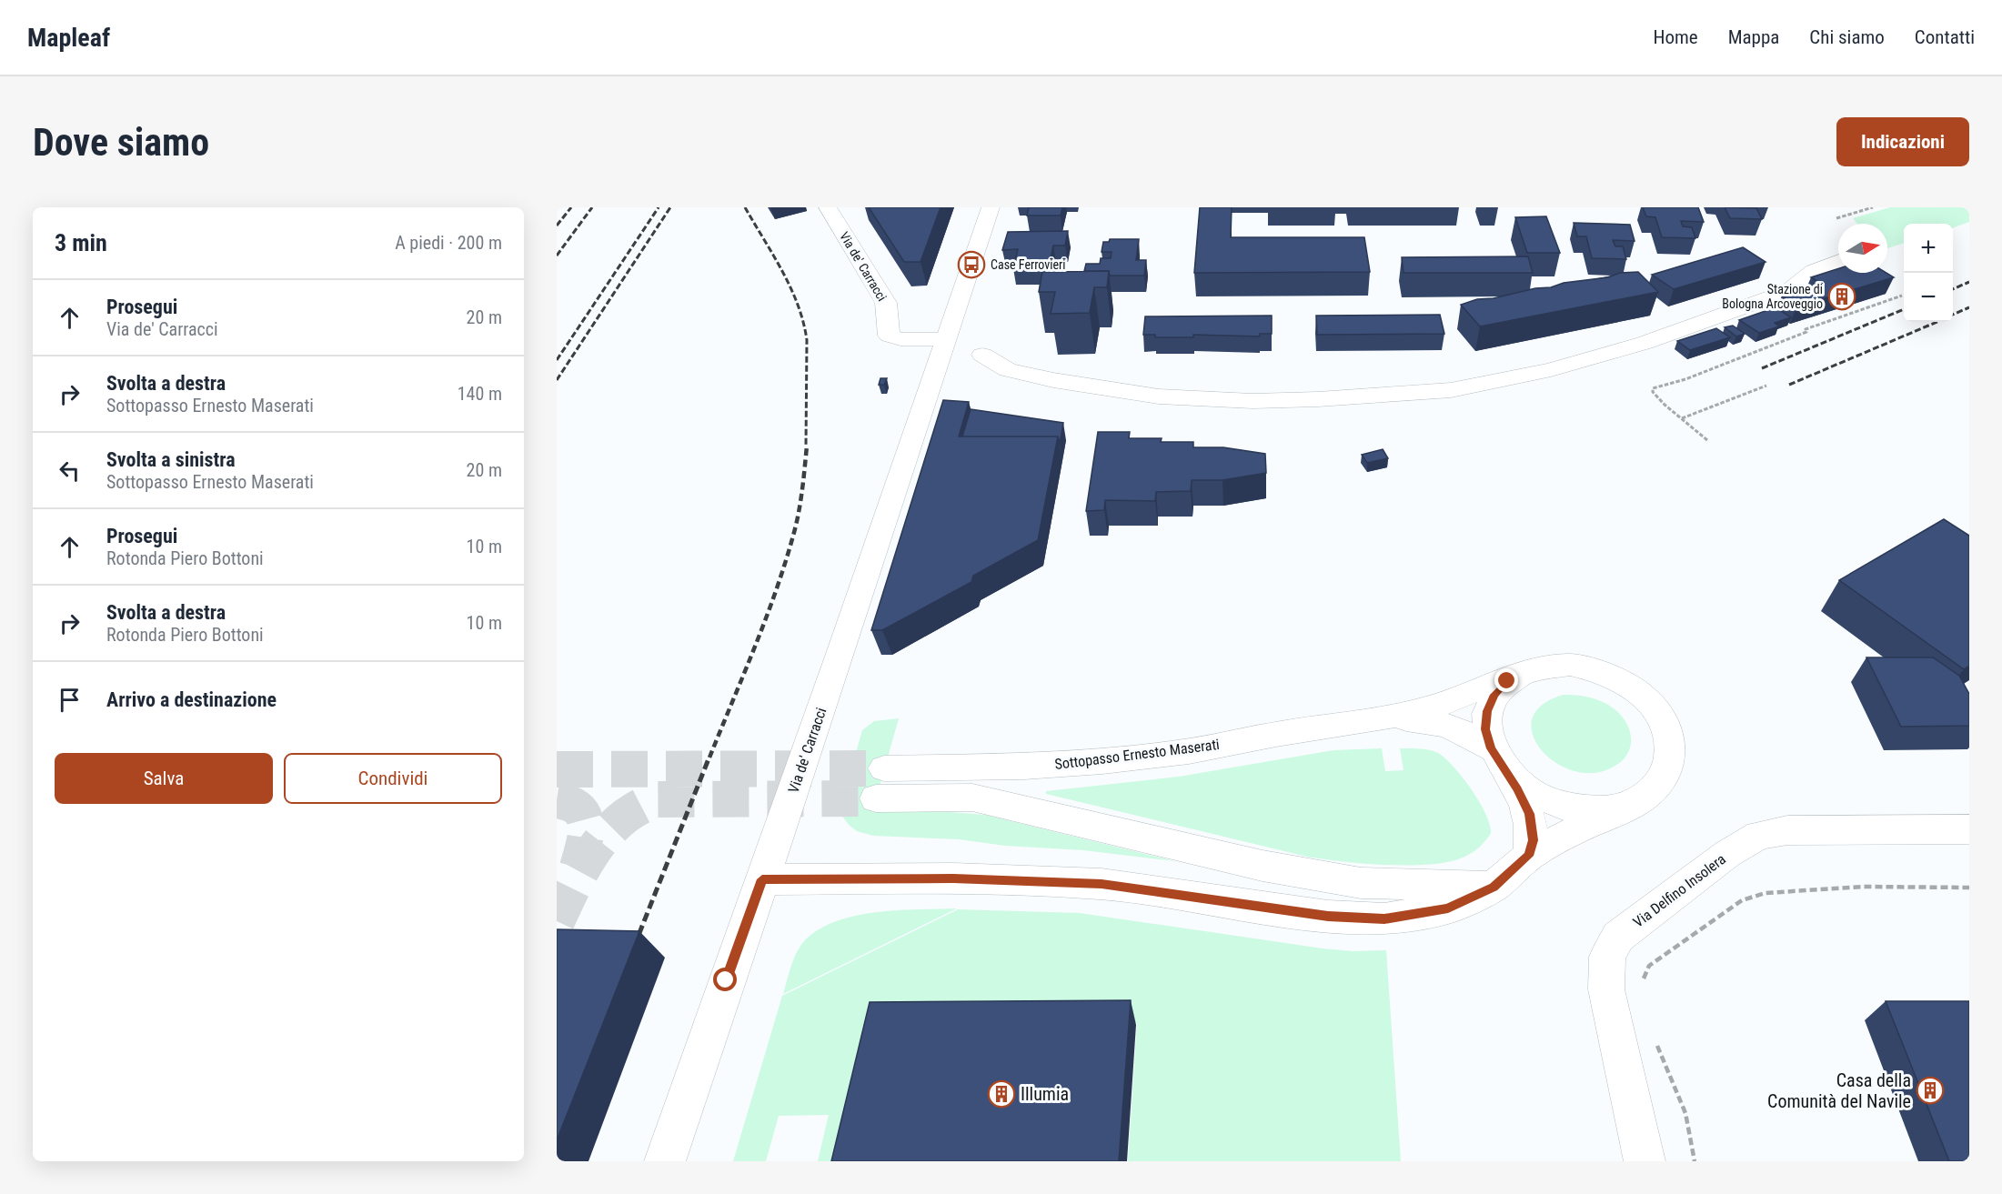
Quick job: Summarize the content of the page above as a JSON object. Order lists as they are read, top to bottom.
{
  "streets": {
    "street": ["Via de' Carracci", "Sottopasso Ernesto Maserati", "Via Delfino Insolera"]
  },
  "places": {
    "bus stop": ["Case Ferrovieri"],
    "building": ["Stazione di Bologna Arcoveggio", "Casa della Comunità del Navile", "Illumia"]
  },
  "north": "right",
  "page": {
    "header": "Mapleaf",
    "nav": [
      "Home",
      "Mappa",
      "Chi siamo",
      "Contatti"
    ],
    "buttons": [
      "Indicazioni",
      ["Salva", "Condividi"]
    ],
    "title": "Dove siamo",
    "heading": ["3 min", "A piedi · 200 m"],
    "map_buttons": ["+", "−"],
    "list": [
      ["Prosegui", "Via de' Carracci", "20 m"],
      ["Svolta a destra", "Sottopasso Ernesto Maserati", "140 m"],
      ["Svolta a sinistra", "Sottopasso Ernesto Maserati", "20 m"],
      ["Prosegui", "Rotonda Piero Bottoni", "10 m"],
      ["Svolta a destra", "Rotonda Piero Bottoni", "10 m"],
      "Arrivo a destinazione"
    ]
  }
}
